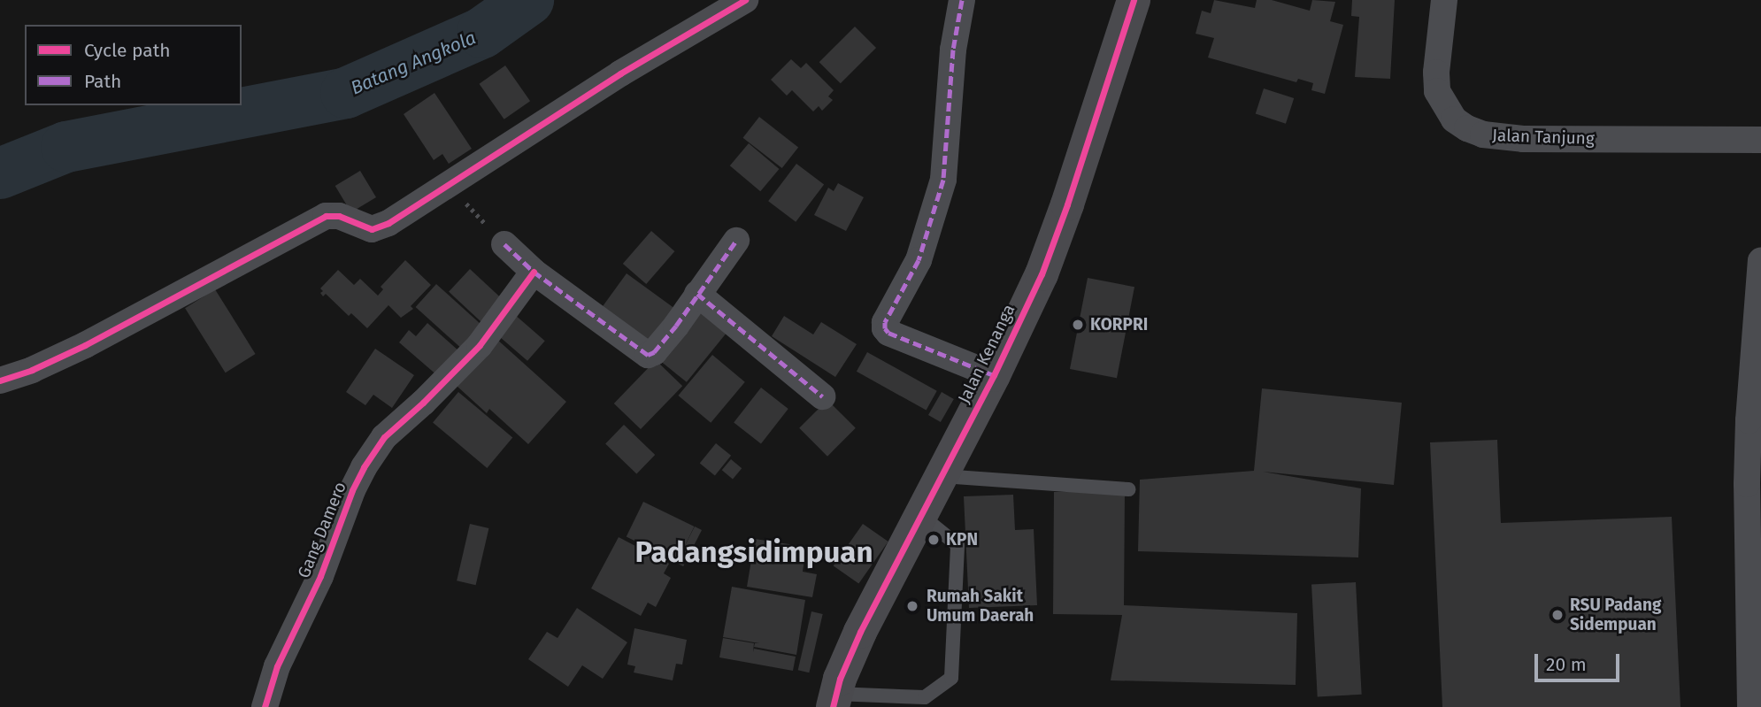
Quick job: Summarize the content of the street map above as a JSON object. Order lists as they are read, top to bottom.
{
  "streets": {
    "street": ["Jalan Tanjung", "Jalan Kenanga", "Gang Damero"]
  },
  "districts": ["Padangsidimpuan"],
  "water": ["Batang Angkola"],
  "places": [
    "KORPRI",
    "KPN",
    "Rumah Sakit Umum Daerah",
    "RSU Padang Sidempuan"
  ],
  "legend": ["Cycle path", "Path"],
  "scale_bar": "20 m"
}
